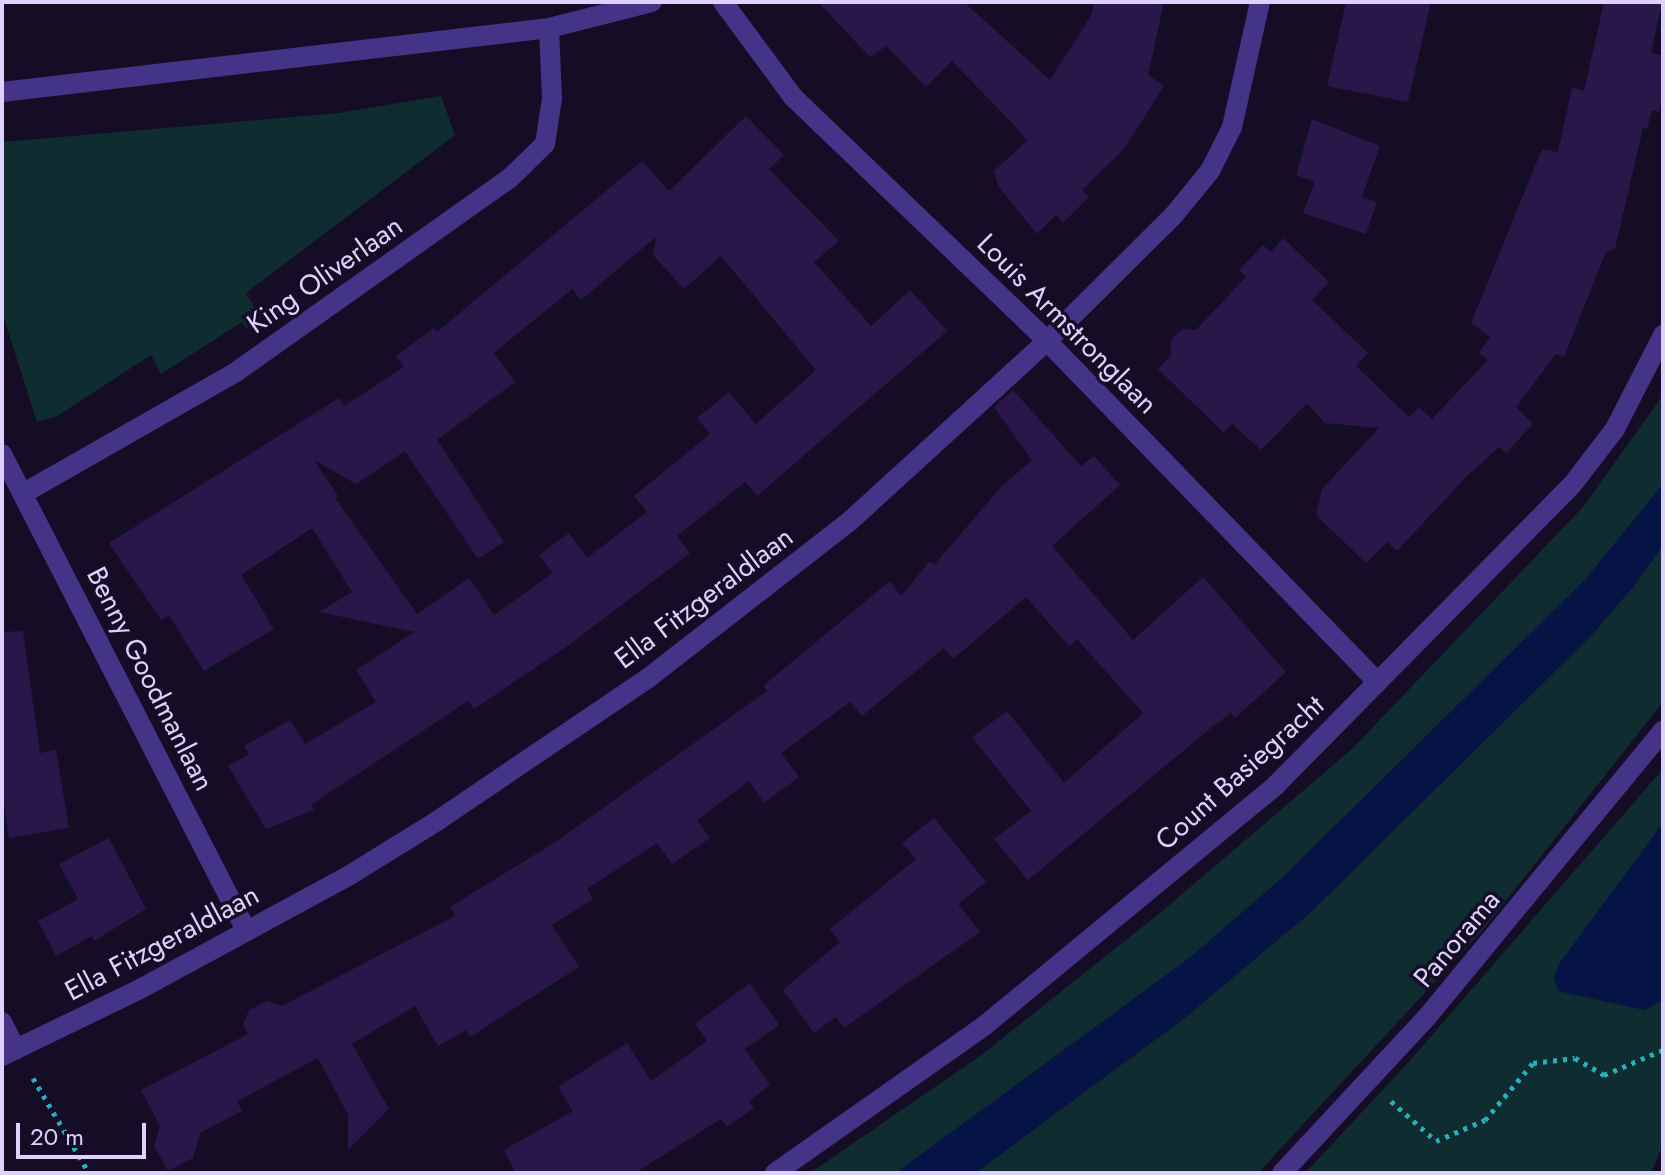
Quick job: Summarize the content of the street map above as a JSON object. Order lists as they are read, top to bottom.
{
  "streets": {
    "street": [
      "King Oliverlaan",
      "Louis Armstronglaan",
      "Ella Fitzgeraldlaan",
      "Benny Goodmanlaan",
      "Count Basiegracht",
      "Panorama"
    ]
  },
  "crossings": [
    ["King Oliverlaan", "Benny Goodmanlaan"],
    ["Louis Armstronglaan", "Ella Fitzgeraldlaan"],
    ["Louis Armstronglaan", "Count Basiegracht"],
    ["Ella Fitzgeraldlaan", "Benny Goodmanlaan"]
  ],
  "scale_bar": "20 m"
}
